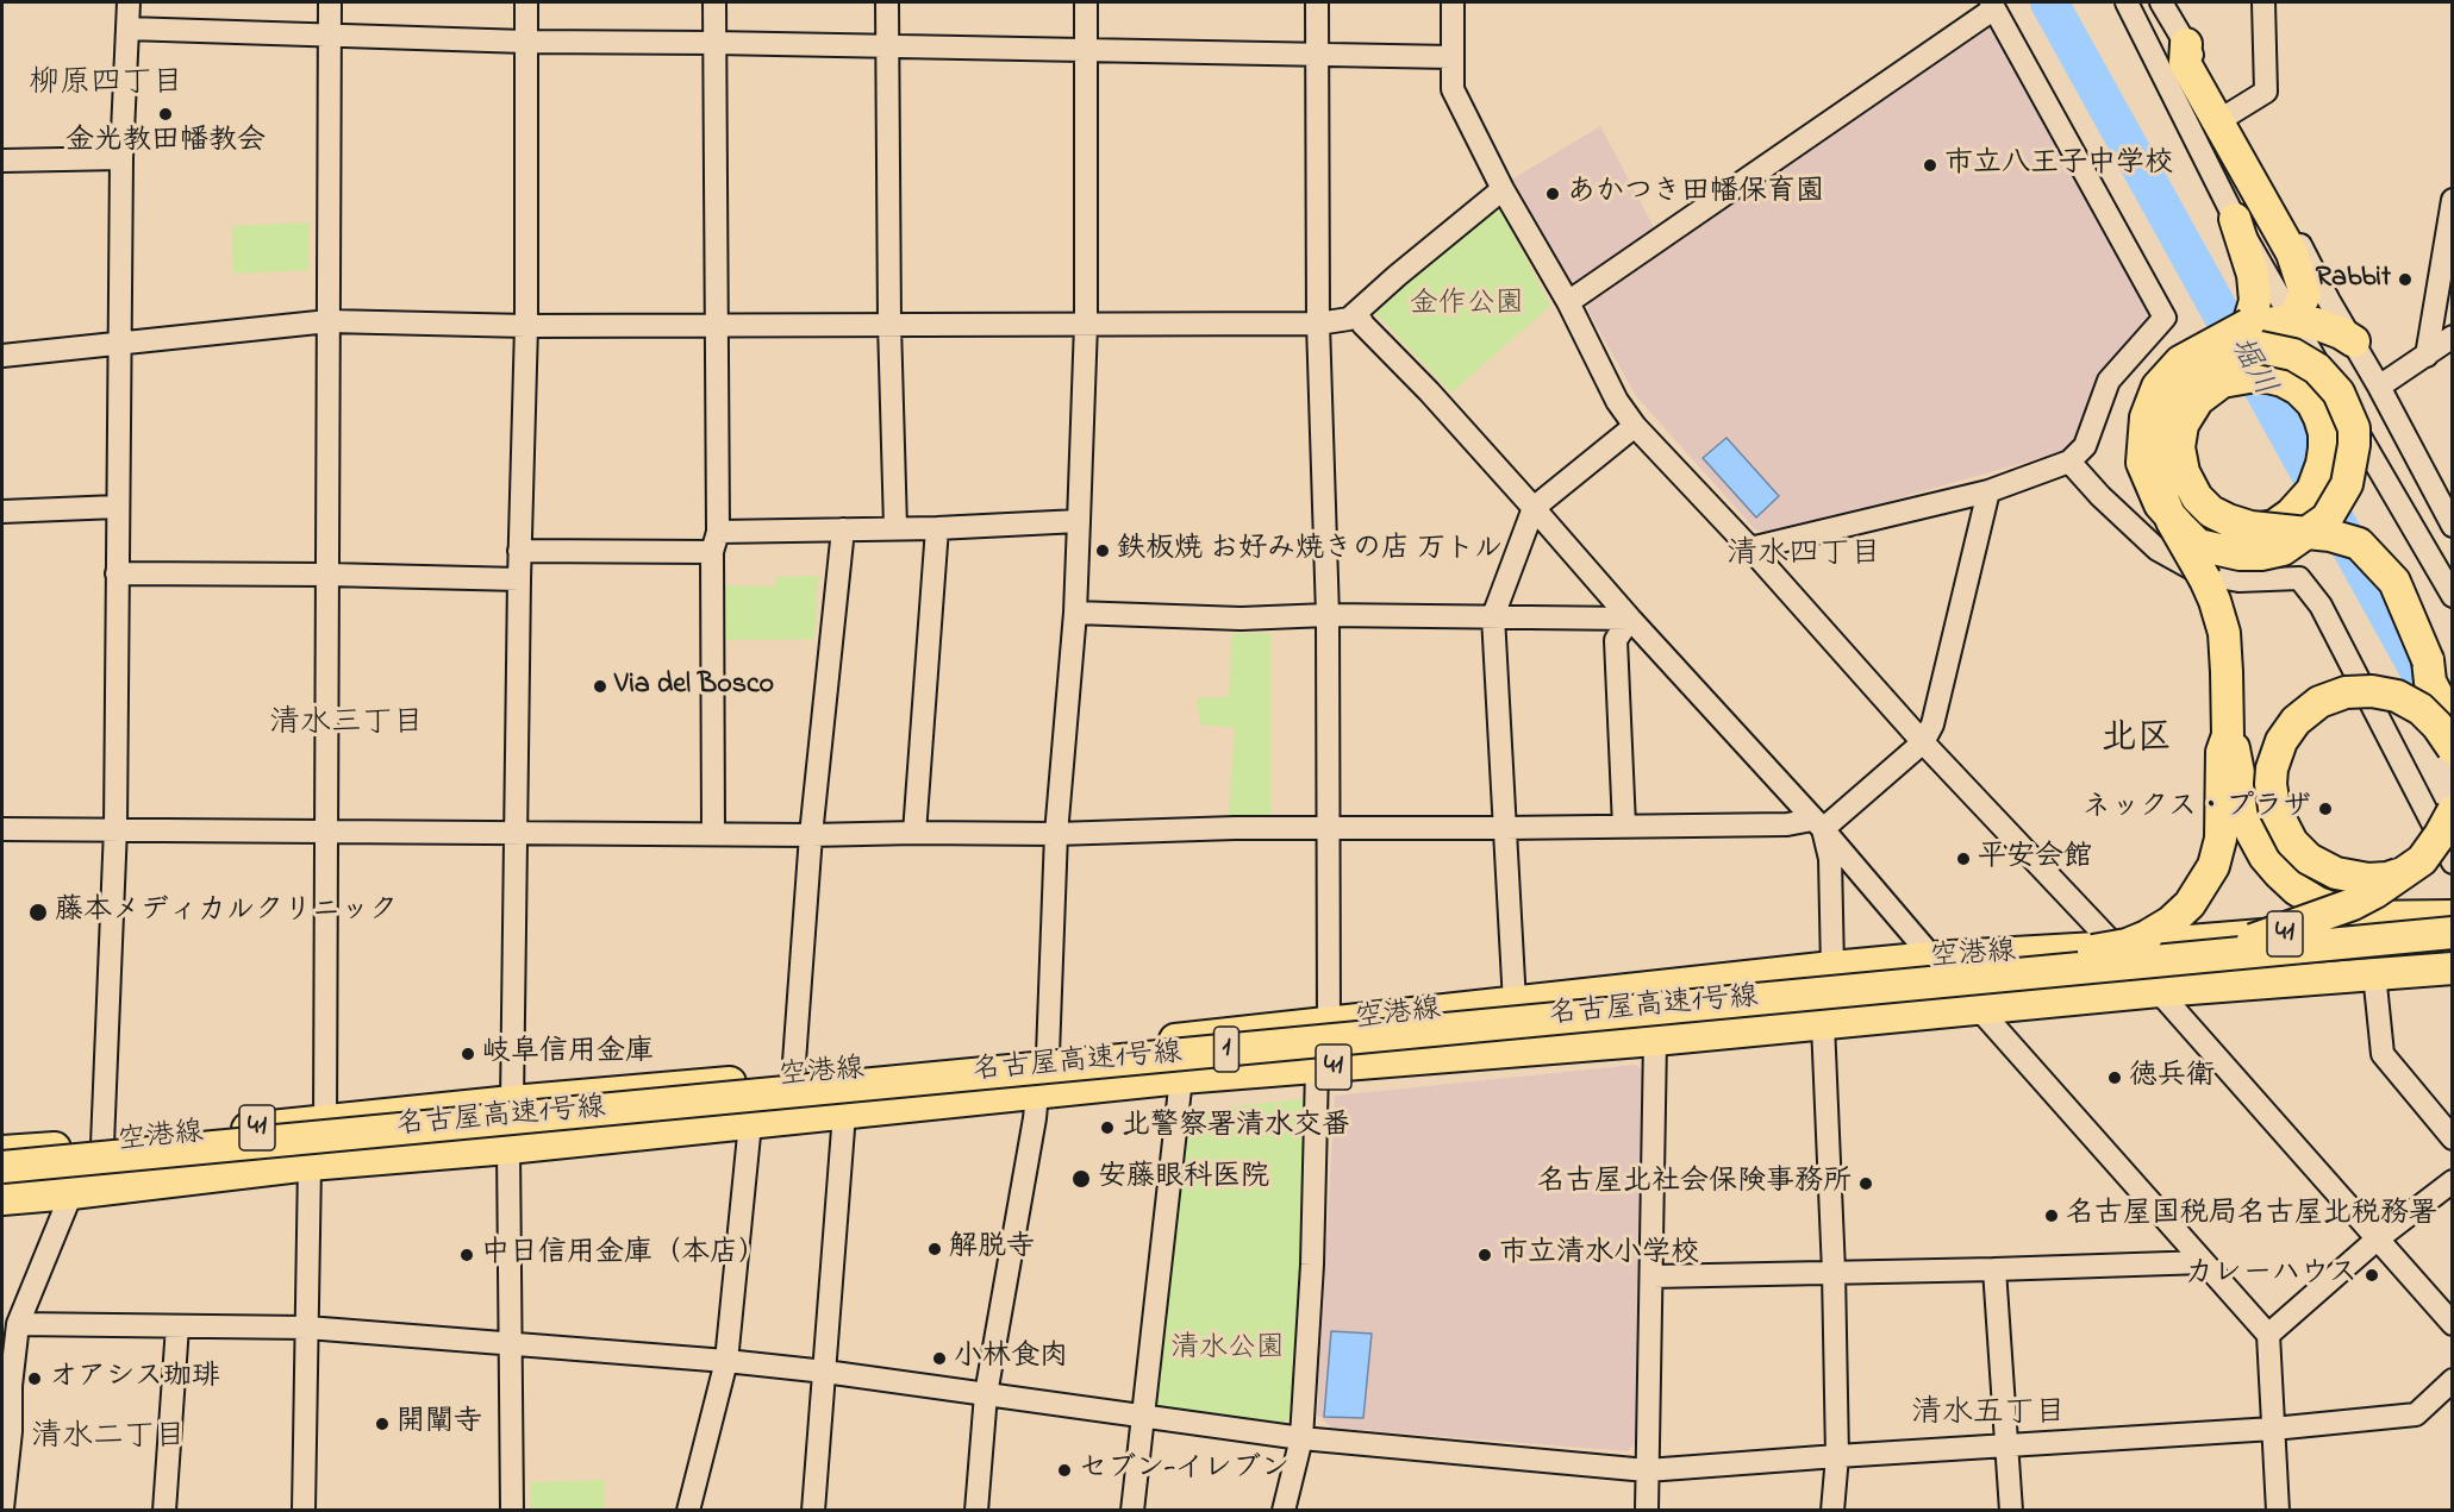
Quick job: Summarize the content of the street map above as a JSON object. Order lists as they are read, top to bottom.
{
  "streets": {
    "highway": [
      "41",
      "空港線",
      "名古屋高速1号線",
      "1"
    ]
  },
  "crossings": [
    ["空港線", "名古屋高速1号線"]
  ],
  "districts": [
    "柳原四丁目",
    "清水四丁目",
    "清水三丁目",
    "北区",
    "清水五丁目",
    "清水二丁目"
  ],
  "water": ["堀川"],
  "parks": ["金作公園", "清水公園"],
  "places": [
    "金光教田幡教会",
    "市立八王子中学校",
    "あかつき田幡保育園",
    "Rabbit",
    "鉄板焼 お好み焼きの店 万トル",
    "Via del Bosco",
    "ネックス・プラザ",
    "平安会館",
    "藤本メディカルクリニック",
    "岐阜信用金庫",
    "徳兵衛",
    "北警察署清水交番",
    "安藤眼科医院",
    "名古屋北社会保険事務所",
    "名古屋国税局名古屋北税務署",
    "解脱寺",
    "中日信用金庫（本店）",
    "市立清水小学校",
    "カレーハウス",
    "小林食肉",
    "オアシス珈琲",
    "開闡寺",
    "セブン-イレブン"
  ]
}
